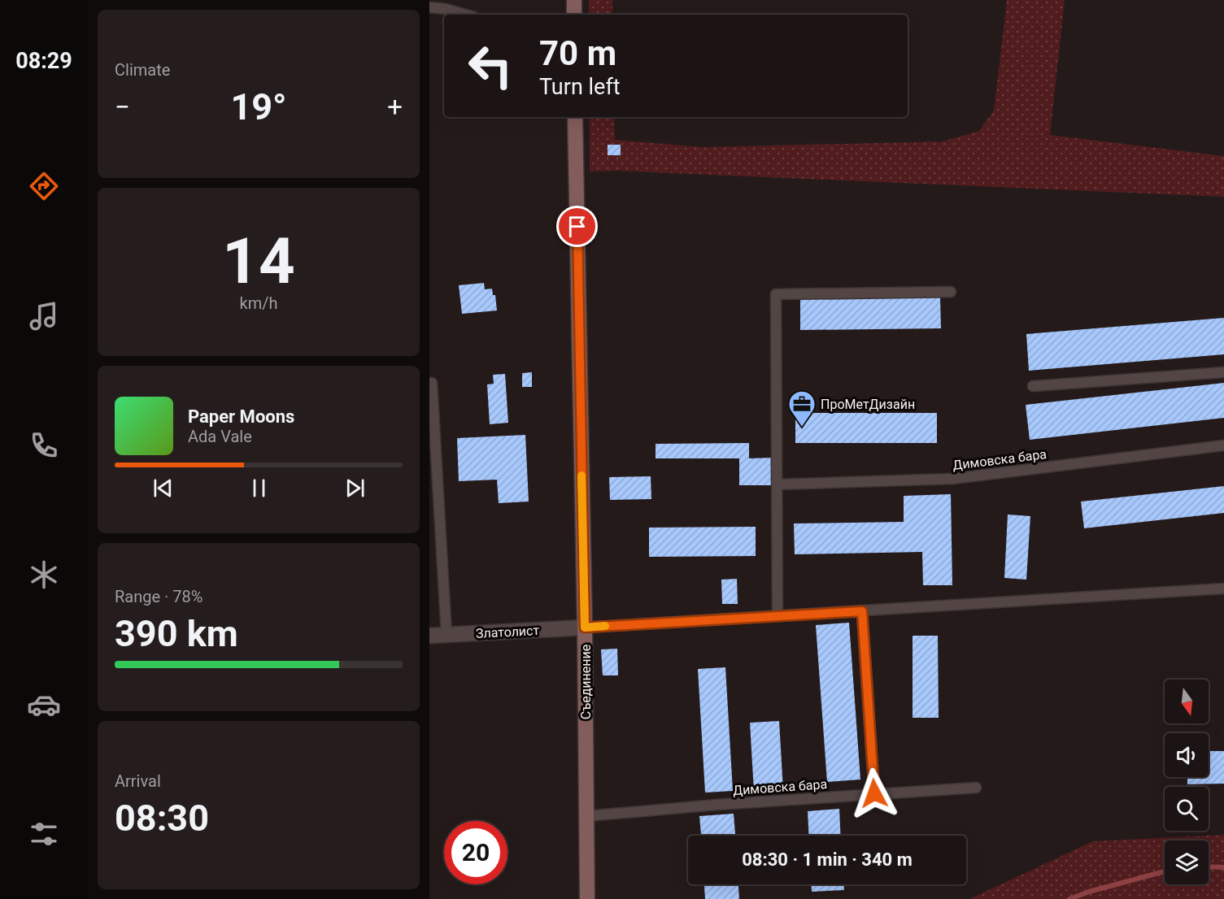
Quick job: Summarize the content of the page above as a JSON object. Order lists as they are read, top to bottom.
{
  "streets": {
    "street": ["Златолист", "Съединение"],
    "lane": ["Димовска бара"]
  },
  "crossings": [
    ["Димовска бара", "Съединение"],
    ["Златолист", "Съединение"]
  ],
  "places": {
    "office": ["ПроМетДизайн"]
  },
  "north": "bottom",
  "page": {
    "tabs": "08:29",
    "tile": [
      "Climate",
      ["14", "km/h"],
      ["Range · 78%", "390 km"],
      ["Arrival", "08:30"]
    ],
    "turn": ["70 m", "Turn left"],
    "heat": ["−", "19°", "+"],
    "song": ["Paper Moons", "Ada Vale"],
    "limit": "20",
    "trip": "08:30 · 1 min · 340 m"
  }
}
